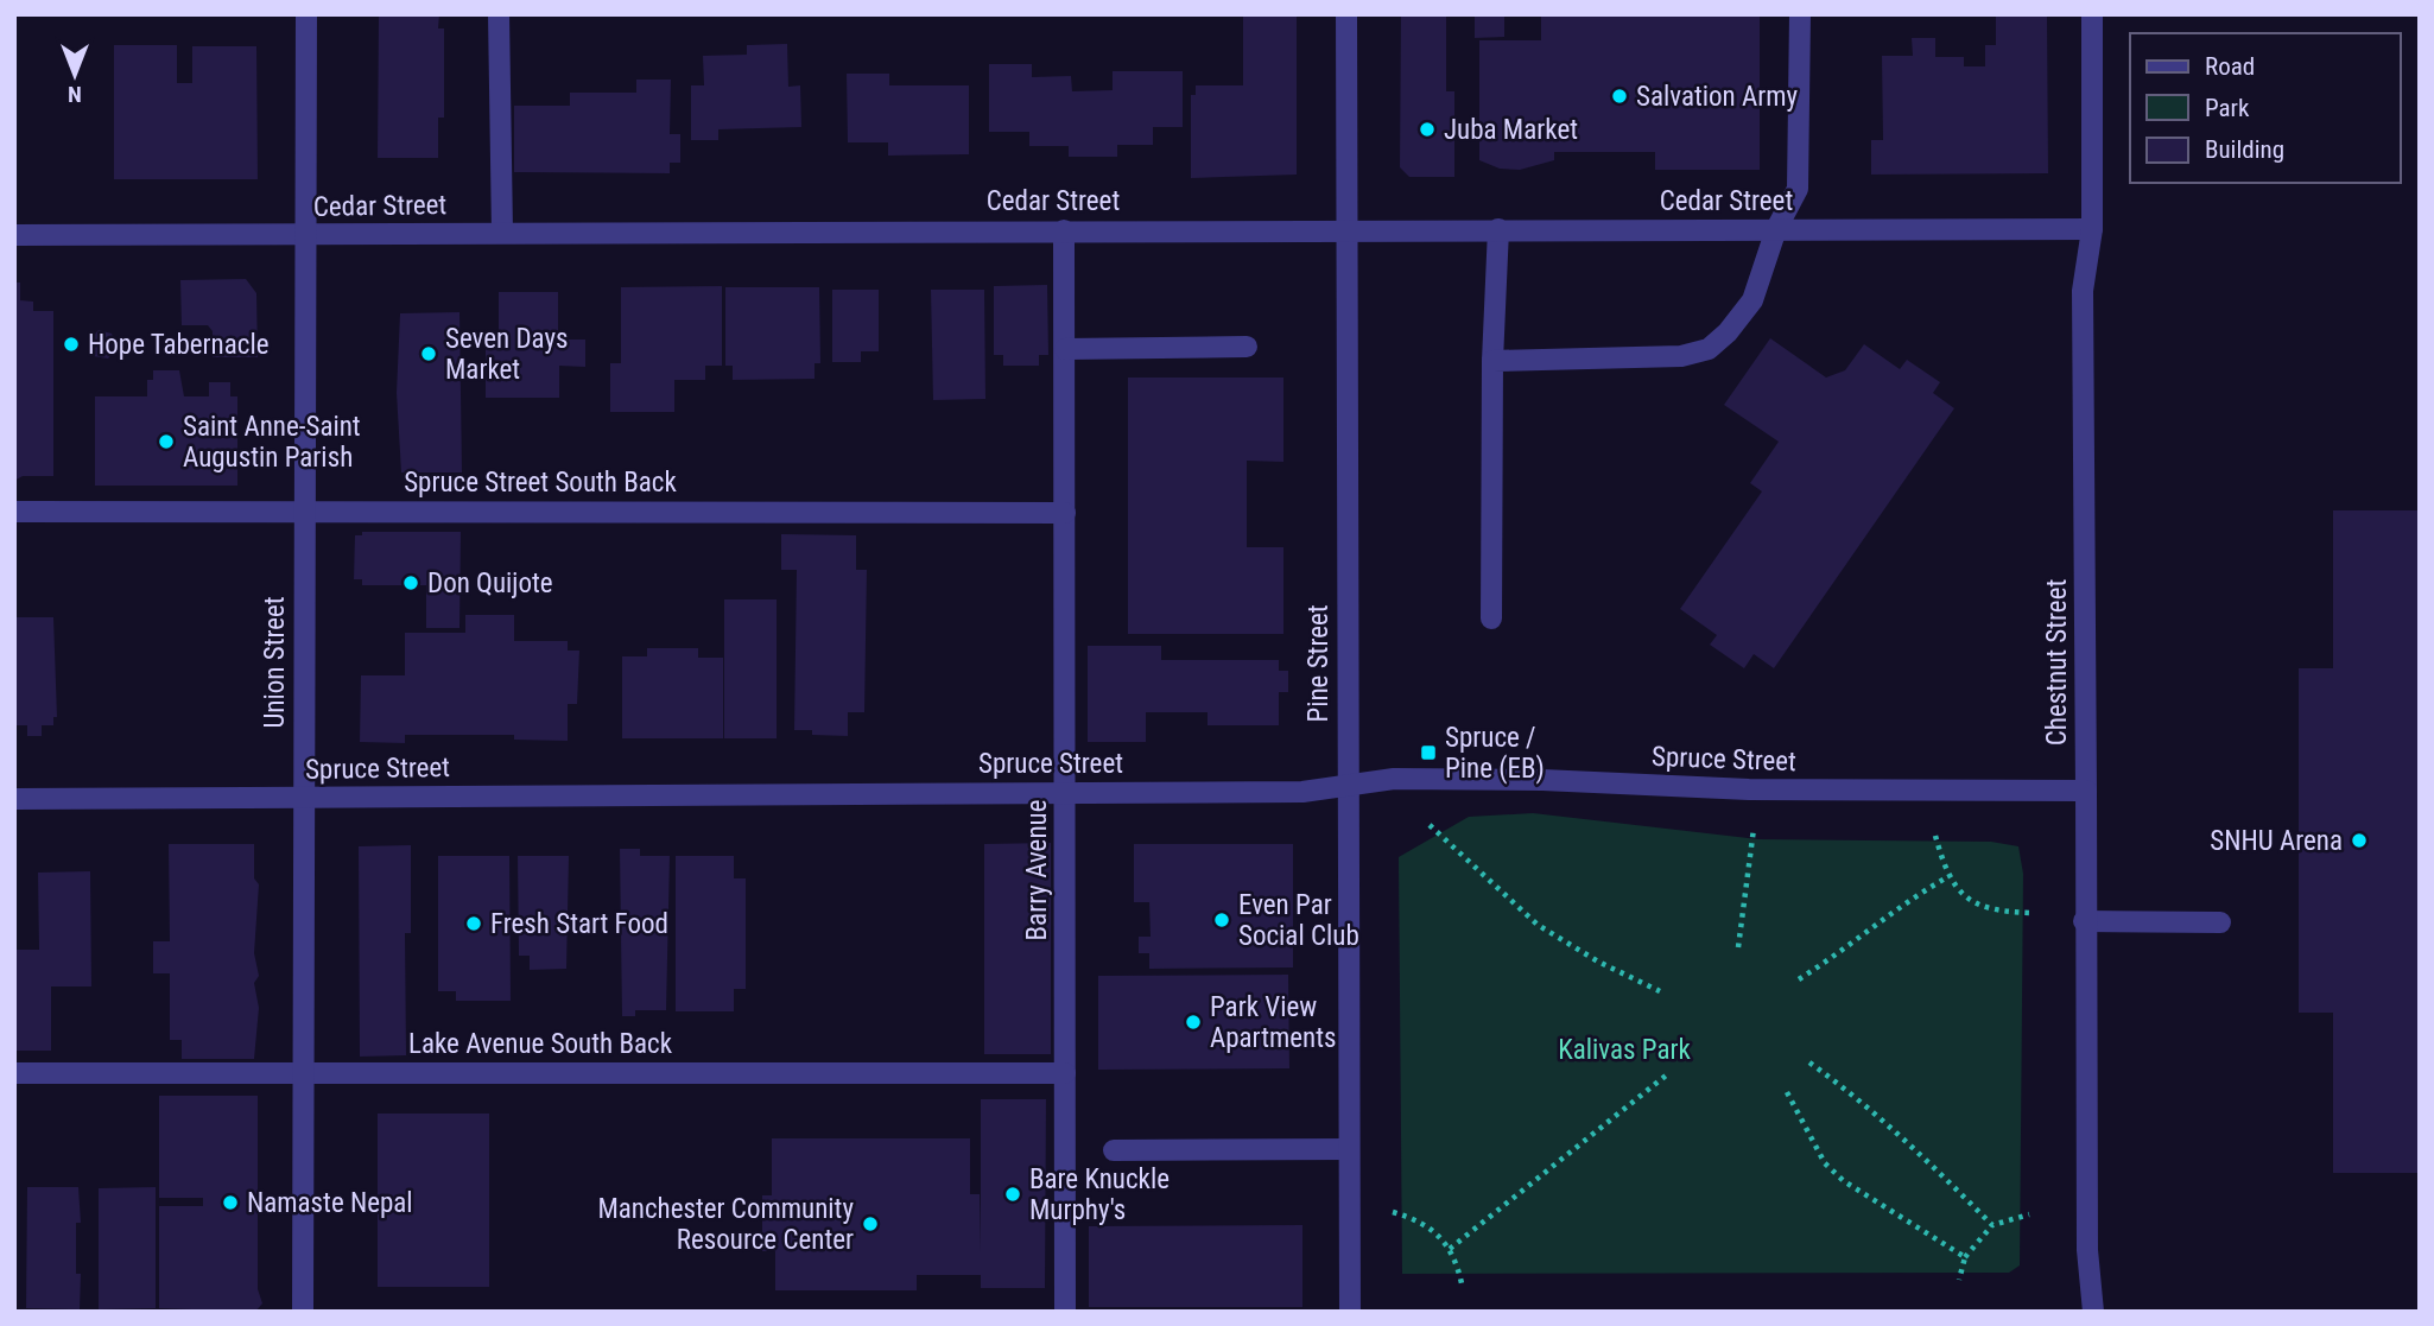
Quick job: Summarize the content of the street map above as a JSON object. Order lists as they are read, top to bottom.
{
  "streets": {
    "street": [
      "Cedar Street",
      "Spruce Street South Back",
      "Union Street",
      "Chestnut Street",
      "Pine Street",
      "Spruce Street",
      "Barry Avenue",
      "Lake Avenue South Back"
    ]
  },
  "crossings": [
    ["Cedar Street", "Union Street"],
    ["Cedar Street", "Chestnut Street"],
    ["Cedar Street", "Pine Street"],
    ["Cedar Street", "Barry Avenue"],
    ["Spruce Street South Back", "Union Street"],
    ["Spruce Street South Back", "Barry Avenue"],
    ["Union Street", "Spruce Street"],
    ["Union Street", "Lake Avenue South Back"],
    ["Chestnut Street", "Spruce Street"],
    ["Pine Street", "Spruce Street"],
    ["Spruce Street", "Barry Avenue"],
    ["Barry Avenue", "Lake Avenue South Back"]
  ],
  "parks": ["Kalivas Park"],
  "places": {
    "other": [
      "Salvation Army",
      "Juba Market",
      "Hope Tabernacle",
      "Seven Days Market",
      "Saint Anne-Saint Augustin Parish",
      "Don Quijote",
      "SNHU Arena",
      "Even Par Social Club",
      "Fresh Start Food",
      "Park View Apartments",
      "Bare Knuckle Murphy's",
      "Namaste Nepal",
      "Manchester Community Resource Center"
    ],
    "transit": ["Spruce / Pine (EB)"]
  },
  "legend": ["Road", "Park", "Building"],
  "north": "bottom"
}
